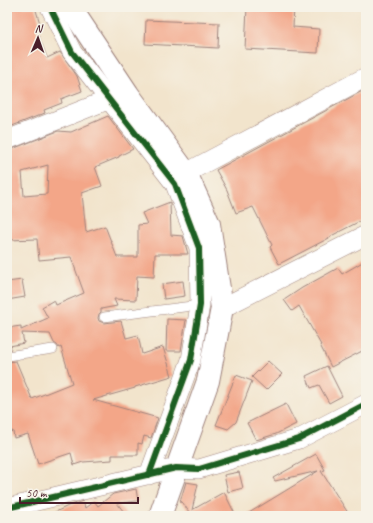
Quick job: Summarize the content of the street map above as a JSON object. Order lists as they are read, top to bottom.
{
  "scale_bar": "50 m",
  "north": "top"
}
